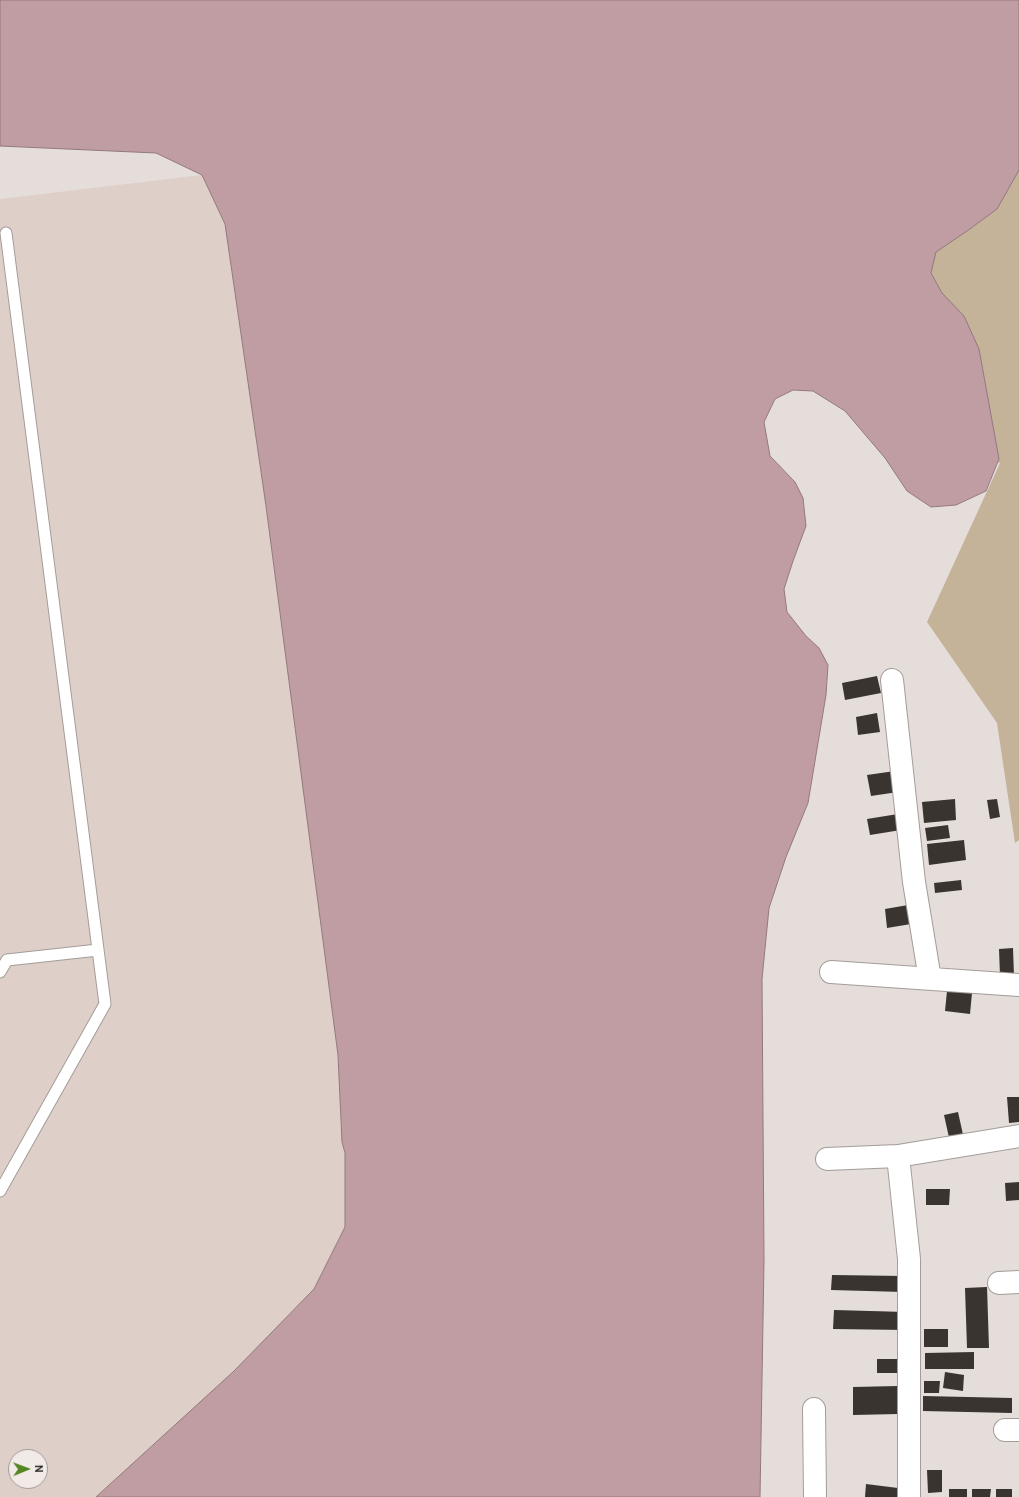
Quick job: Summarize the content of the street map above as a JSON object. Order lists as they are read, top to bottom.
{
  "north": "right"
}
